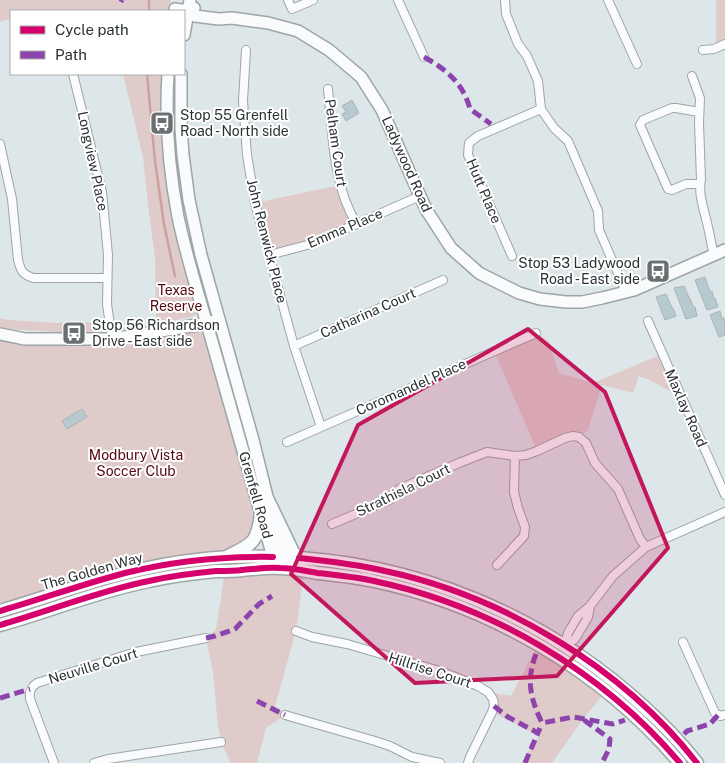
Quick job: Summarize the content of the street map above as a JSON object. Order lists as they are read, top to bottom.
{
  "streets": {
    "main road": ["Ladywood Road", "Grenfell Road", "The Golden Way"],
    "street": [
      "Pelham Court",
      "Longview Place",
      "Hutt Place",
      "Emma Place",
      "John Renwick Place",
      "Catharina Court",
      "Coromandel Place",
      "Maxlay Road",
      "Strathisla Court",
      "Neuville Court",
      "Hillrise Court"
    ]
  },
  "crossings": [
    ["Pelham Court", "Emma Place"],
    ["Ladywood Road", "Emma Place"],
    ["Emma Place", "John Renwick Place"],
    ["John Renwick Place", "Catharina Court"],
    ["John Renwick Place", "Coromandel Place"],
    ["Grenfell Road", "The Golden Way"]
  ],
  "parks": ["Texas Reserve", "Modbury Vista Soccer Club"],
  "places": {
    "bus stop": ["Stop 55 Grenfell Road - North side", "Stop 53 Ladywood Road - East side", "Stop 56 Richardson Drive - East side"]
  },
  "legend": ["Cycle path", "Path"]
}
